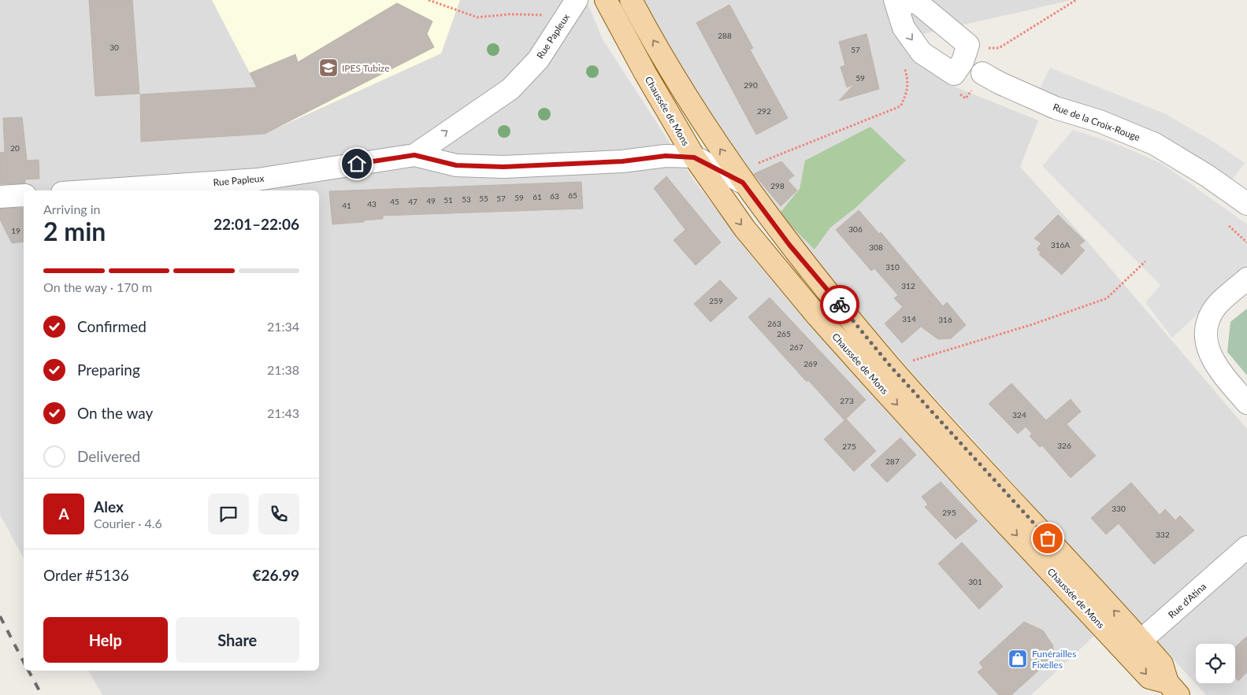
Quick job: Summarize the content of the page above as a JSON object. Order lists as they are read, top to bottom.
{
  "streets": {
    "main road": ["Chaussée de Mons"],
    "street": ["Rue Papleux", "Rue de la Croix-Rouge", "Rue d'Atina"]
  },
  "crossings": [
    ["Rue Papleux", "Chaussée de Mons"],
    ["Chaussée de Mons", "Rue d'Atina"]
  ],
  "places": {
    "school or university": ["IPES Tubize"],
    "shop": ["Funérailles Fixelles"]
  },
  "house_numbers": [
    "288",
    "30",
    "57",
    "59",
    "290",
    "292",
    "20",
    "298",
    "65",
    "63",
    "61",
    "59",
    "55",
    "57",
    "53",
    "51",
    "49",
    "45",
    "47",
    "43",
    "41",
    "306",
    "19",
    "316A",
    "308",
    "310",
    "312",
    "259",
    "314",
    "316",
    "263",
    "265",
    "267",
    "269",
    "273",
    "324",
    "326",
    "275",
    "287",
    "330",
    "295",
    "332",
    "301"
  ],
  "page": {
    "heading": ["2 min", "Arriving in", "22:01–22:06"],
    "panel": [
      "Alex",
      "Courier · 4.6",
      "Order #5136",
      "€26.99"
    ],
    "bar": "On the way · 170 m",
    "list": [
      ["Confirmed", "21:34"],
      ["Preparing", "21:38"],
      ["On the way", "21:43"],
      "Delivered"
    ],
    "round": "A",
    "buttons": ["Help", "Share"]
  }
}
